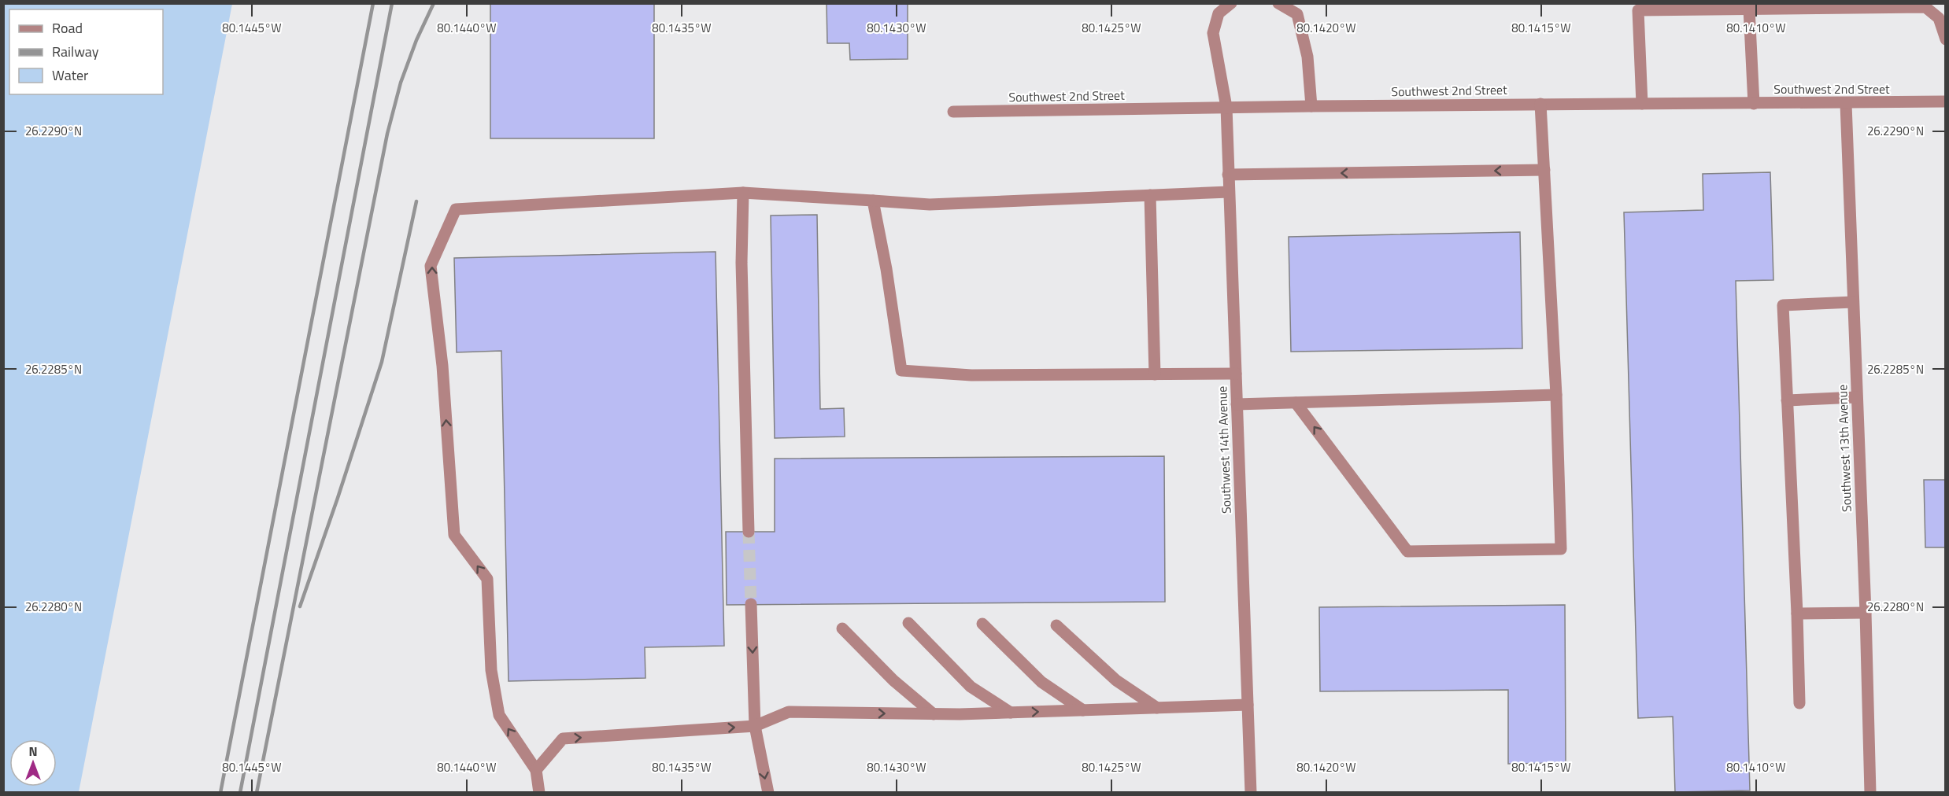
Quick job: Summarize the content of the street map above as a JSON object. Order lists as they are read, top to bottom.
{
  "streets": {
    "street": ["Southwest 2nd Street", "Southwest 13th Avenue", "Southwest 14th Avenue"]
  },
  "crossings": [
    ["Southwest 2nd Street", "Southwest 13th Avenue"],
    ["Southwest 2nd Street", "Southwest 14th Avenue"]
  ],
  "legend": ["Road", "Railway", "Water"],
  "north": "top",
  "coordinates": [
    "80.1445°W",
    "80.1440°W",
    "80.1435°W",
    "80.1430°W",
    "80.1425°W",
    "80.1420°W",
    "80.1415°W",
    "80.1410°W",
    "26.2290°N",
    "26.2285°N",
    "26.2280°N"
  ]
}
